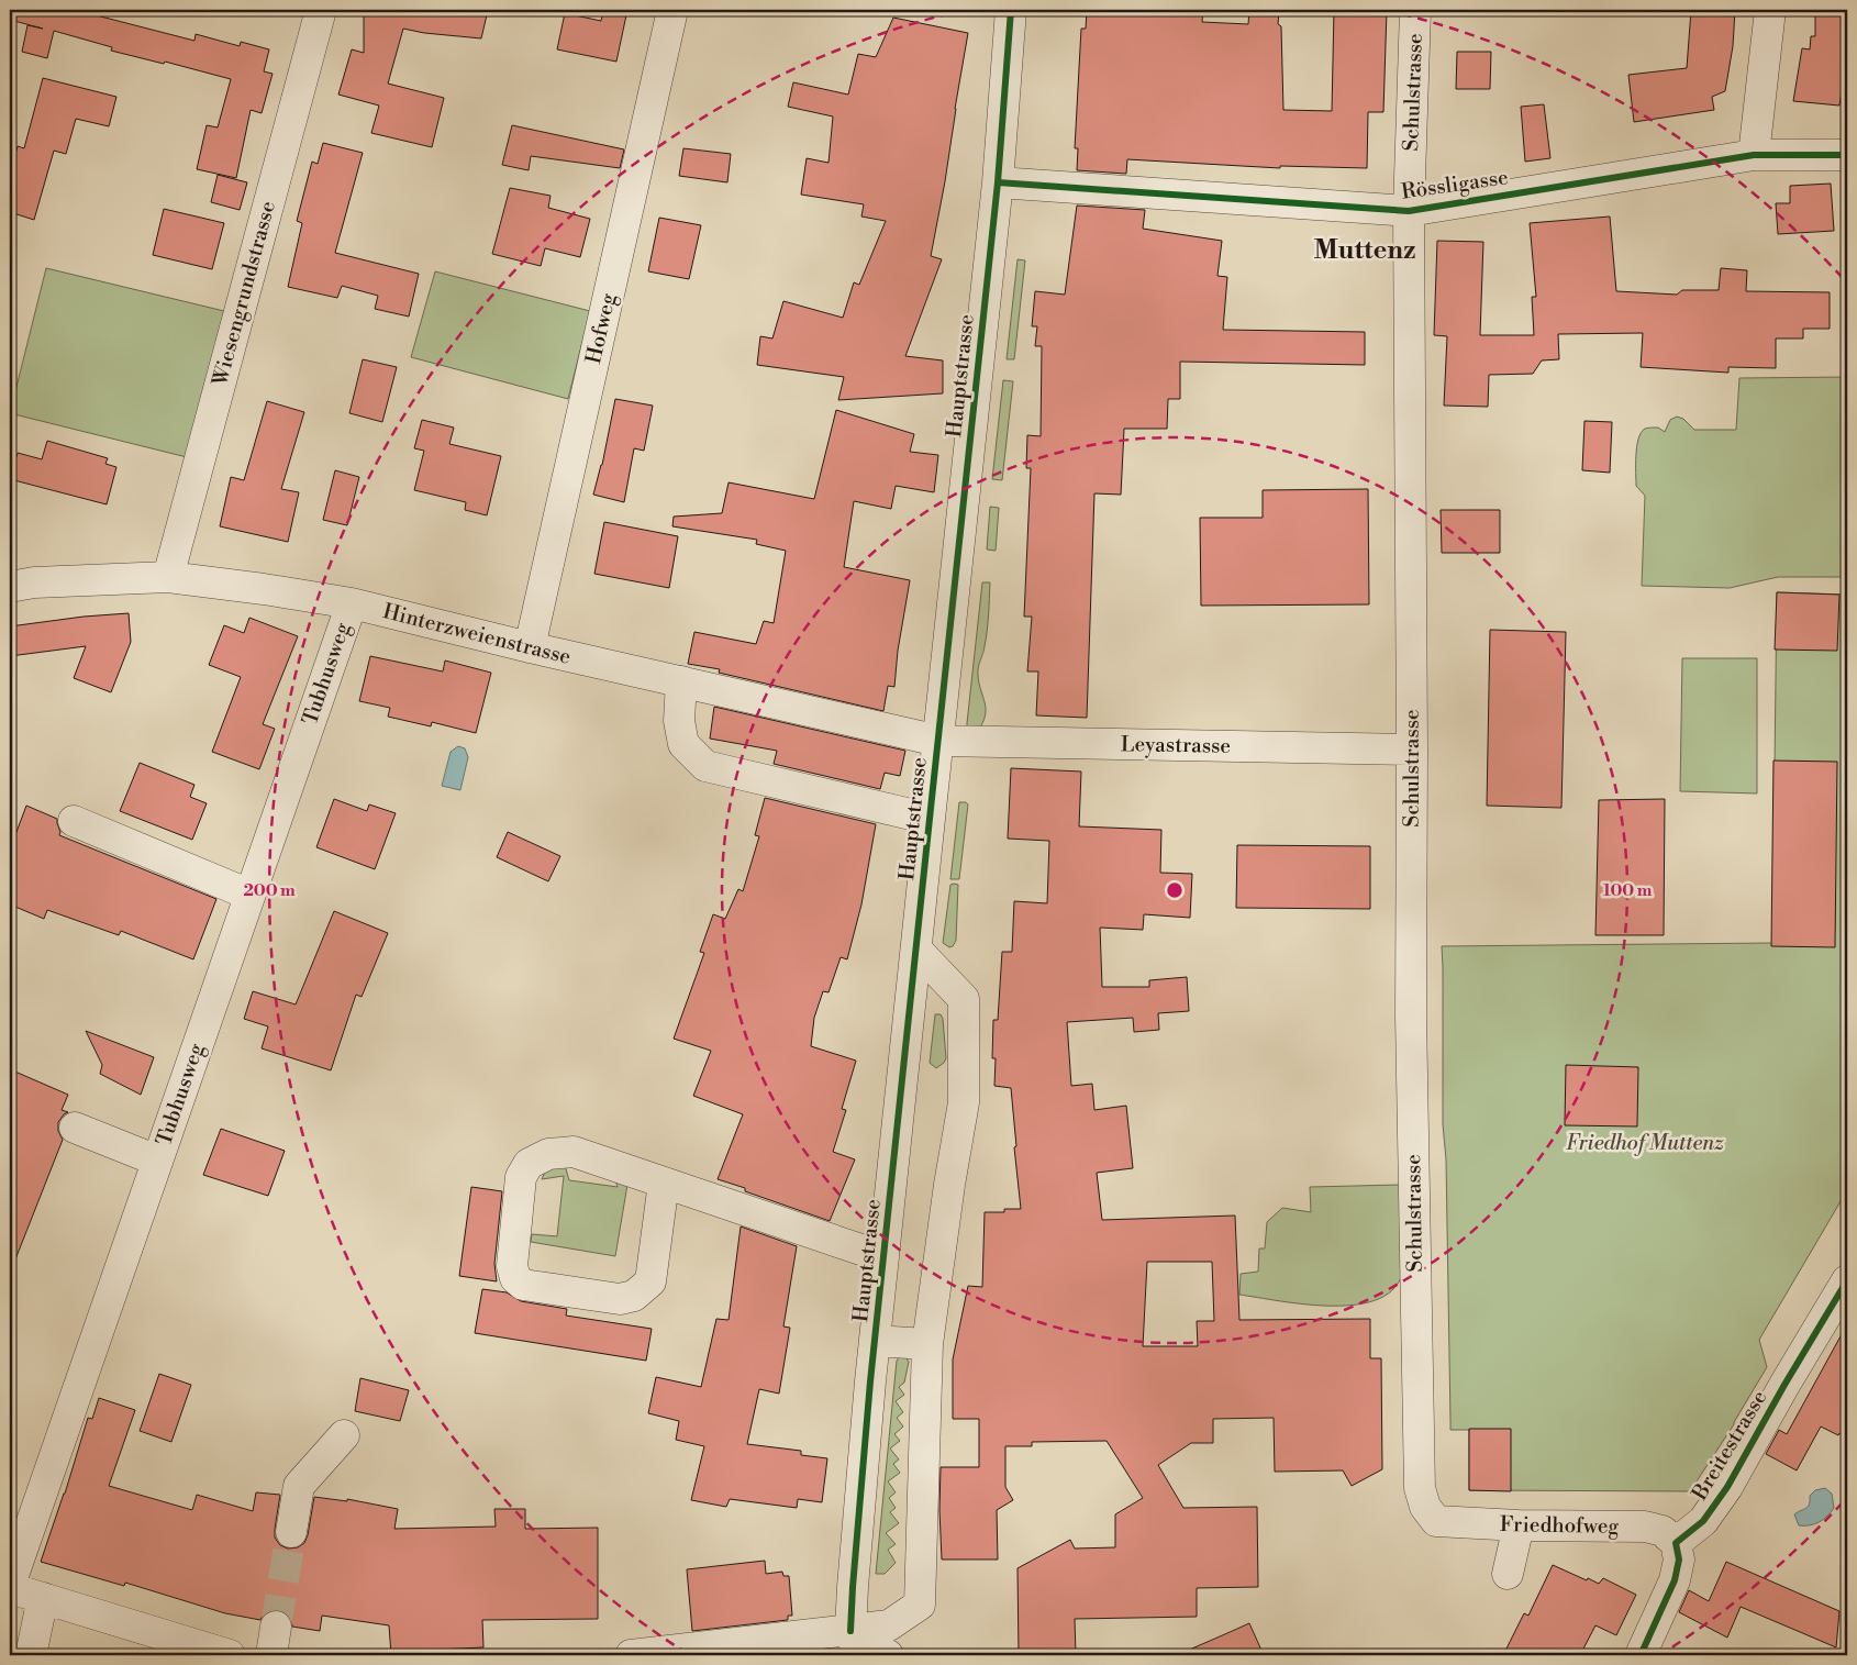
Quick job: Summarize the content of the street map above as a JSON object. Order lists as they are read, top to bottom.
{
  "streets": {
    "street": [
      "Schulstrasse",
      "Rössligasse",
      "Wiesengrundstrasse",
      "Hofweg",
      "Hauptstrasse",
      "Hinterzweienstrasse",
      "Tubhusweg",
      "Leyastrasse",
      "Breitestrasse",
      "Friedhofweg"
    ]
  },
  "crossings": [
    ["Schulstrasse", "Rössligasse"],
    ["Schulstrasse", "Leyastrasse"],
    ["Schulstrasse", "Friedhofweg"],
    ["Rössligasse", "Hauptstrasse"],
    ["Wiesengrundstrasse", "Hinterzweienstrasse"],
    ["Hofweg", "Hinterzweienstrasse"],
    ["Hauptstrasse", "Hinterzweienstrasse"],
    ["Hauptstrasse", "Leyastrasse"],
    ["Hinterzweienstrasse", "Tubhusweg"],
    ["Hinterzweienstrasse", "Leyastrasse"],
    ["Breitestrasse", "Friedhofweg"]
  ],
  "districts": ["Muttenz"],
  "parks": ["Friedhof Muttenz"],
  "rings": ["100 m", "200 m"]
}
